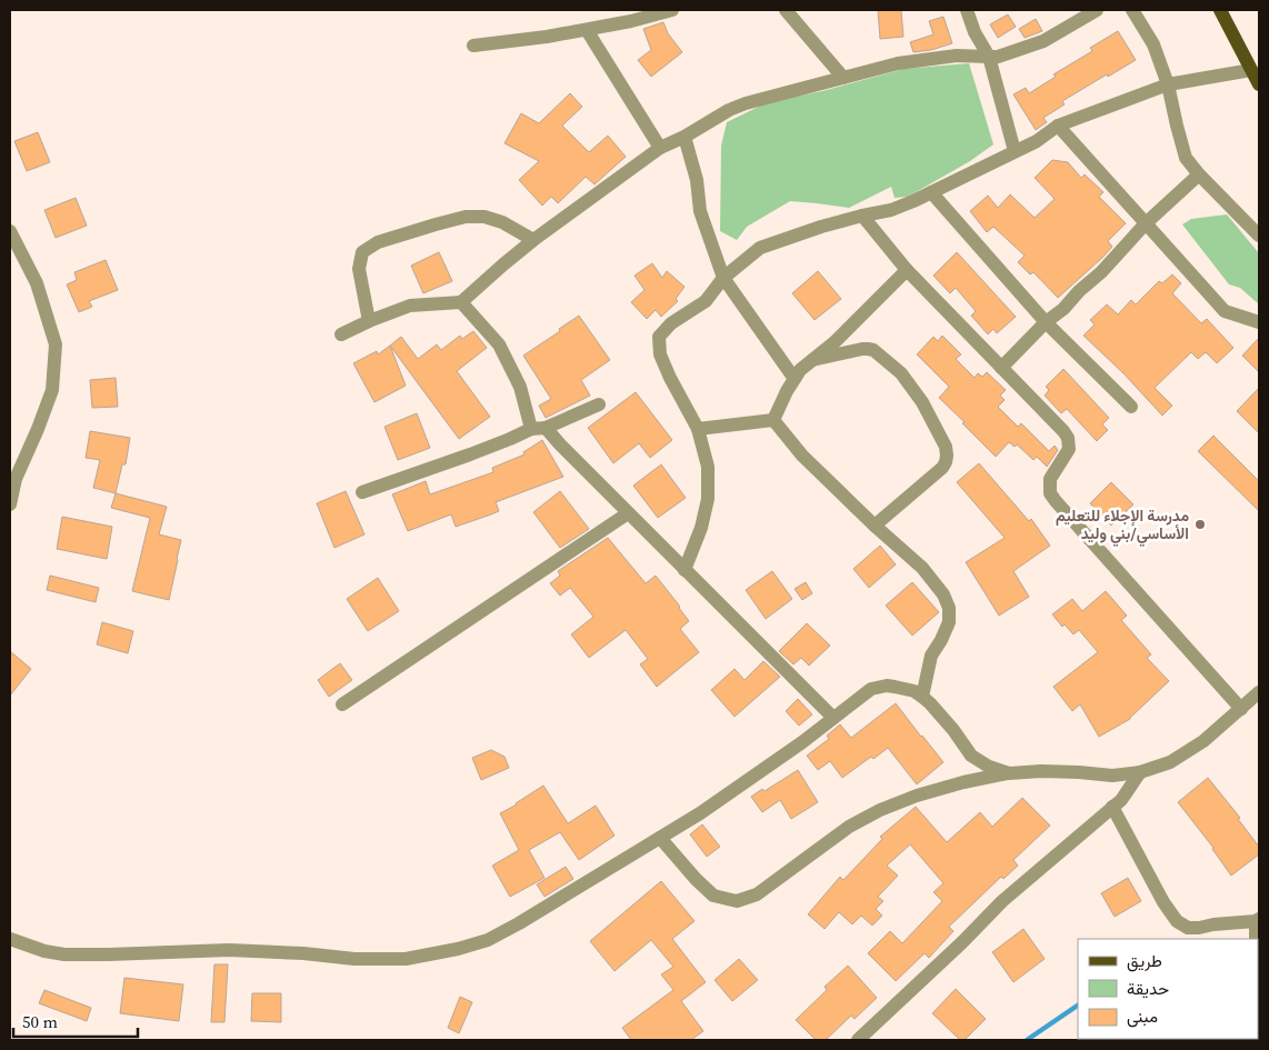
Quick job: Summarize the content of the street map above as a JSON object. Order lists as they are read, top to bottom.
{
  "places": ["مدرسة الإجلاء للتعليم الأساسي/بني وليد"],
  "legend": ["طريق", "حديقة", "مبنى"],
  "scale_bar": "50 m"
}
